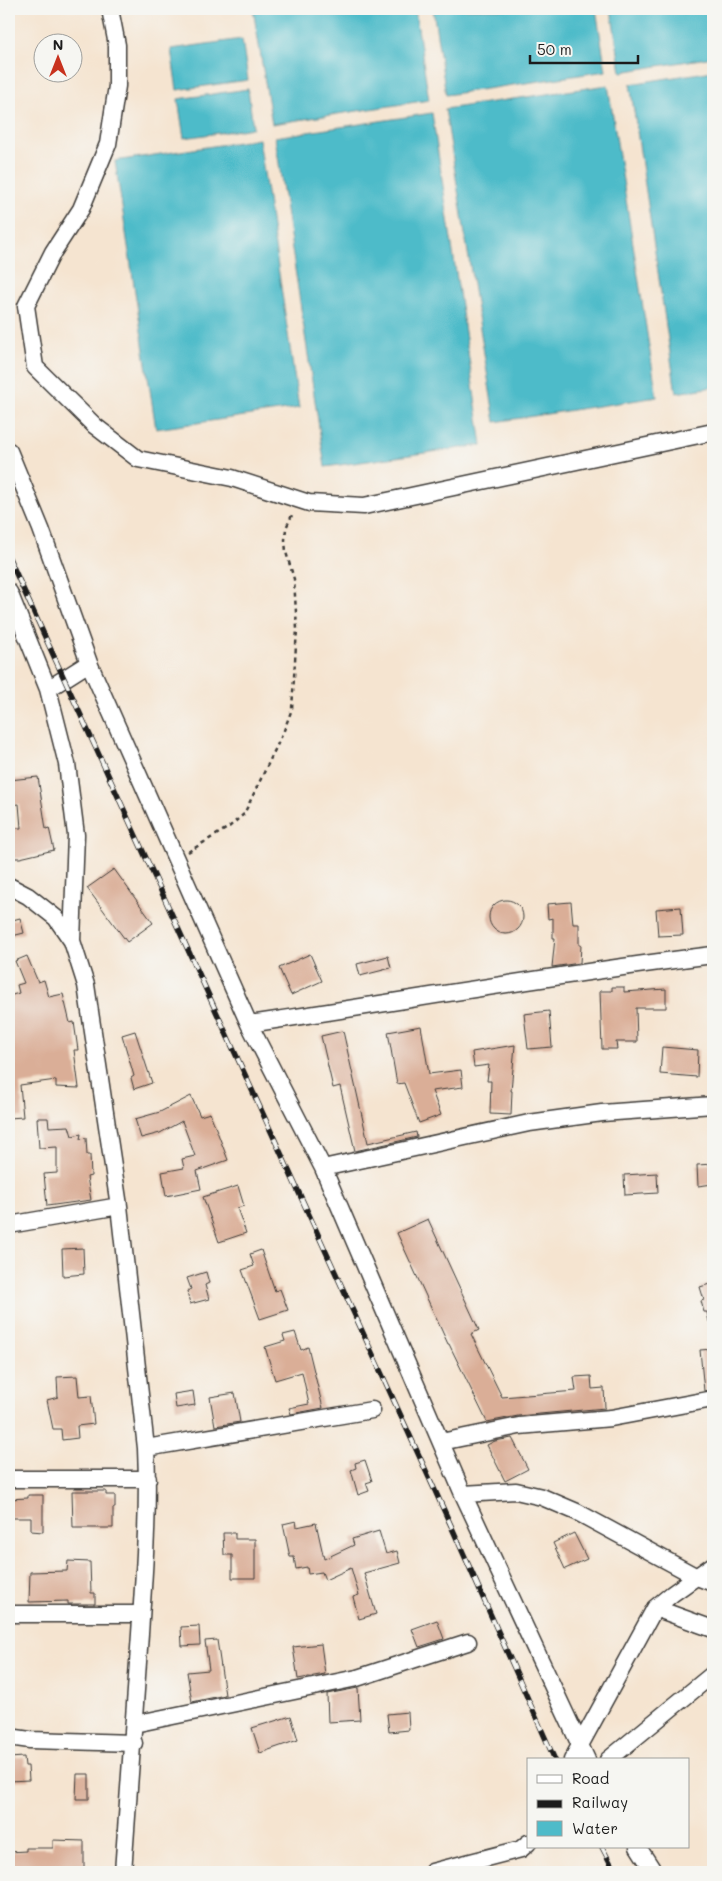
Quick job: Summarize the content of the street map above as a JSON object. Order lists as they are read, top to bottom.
{
  "legend": ["Road", "Railway", "Water"],
  "scale_bar": "50 m",
  "north": "top"
}
